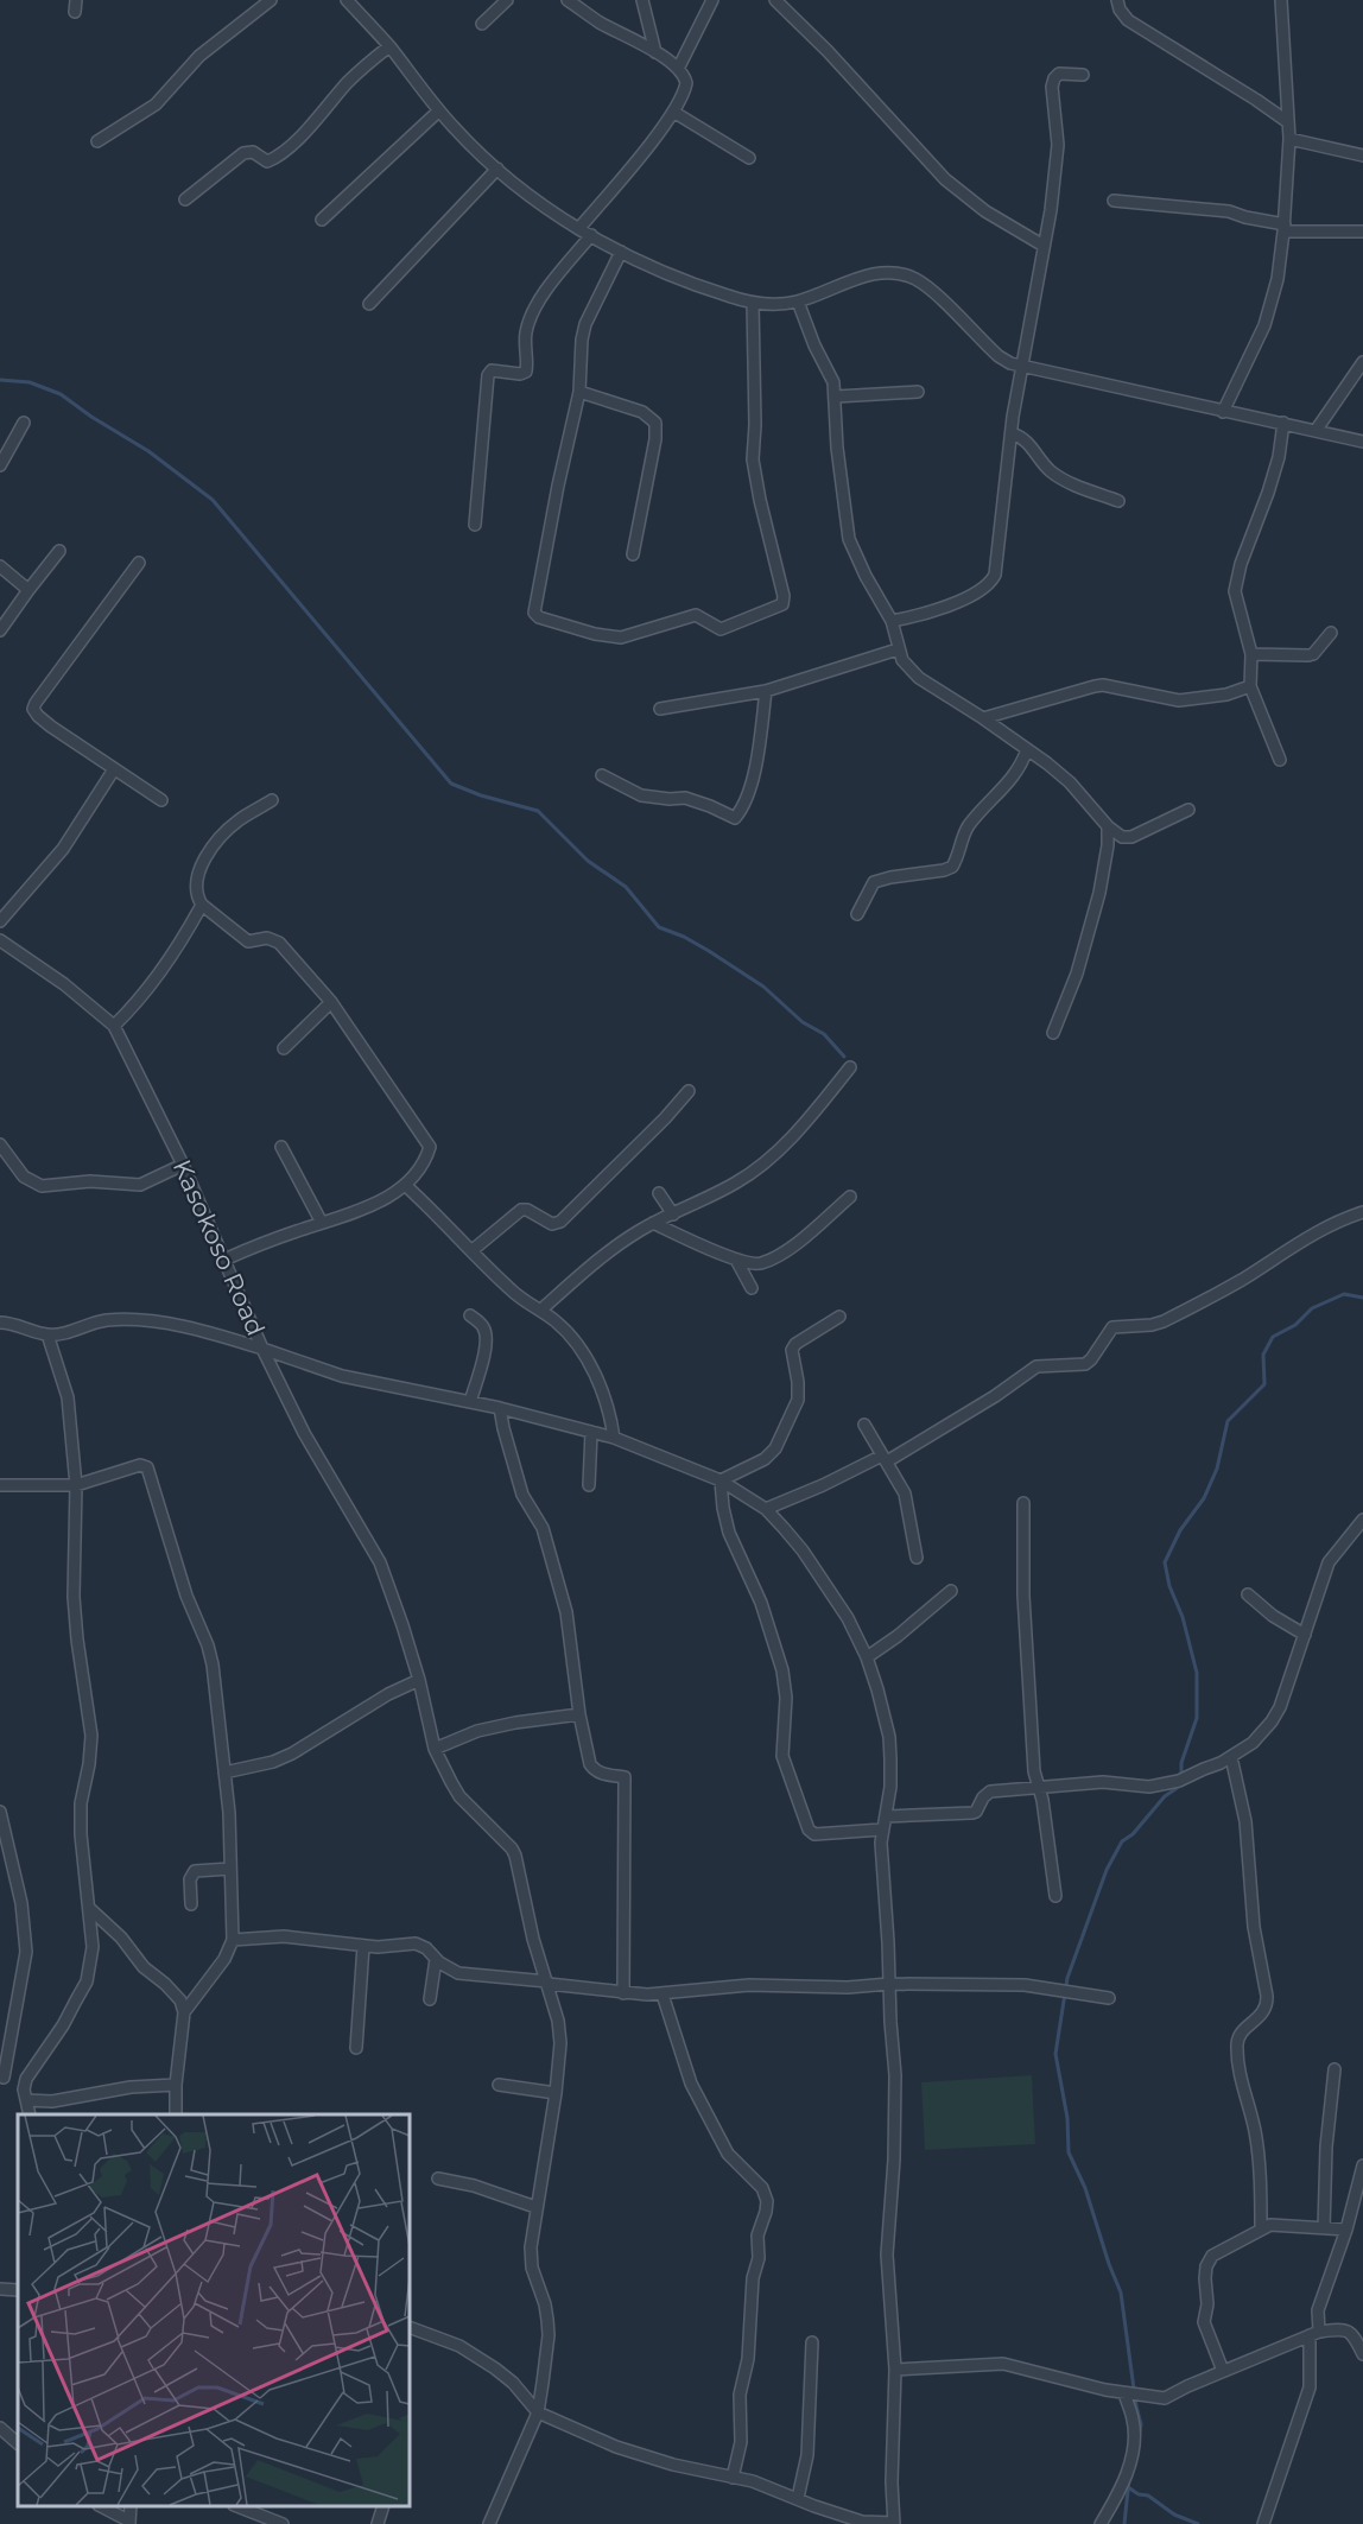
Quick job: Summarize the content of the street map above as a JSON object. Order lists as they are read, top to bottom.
{
  "streets": {
    "street": ["Kasokoso Road"]
  }
}
